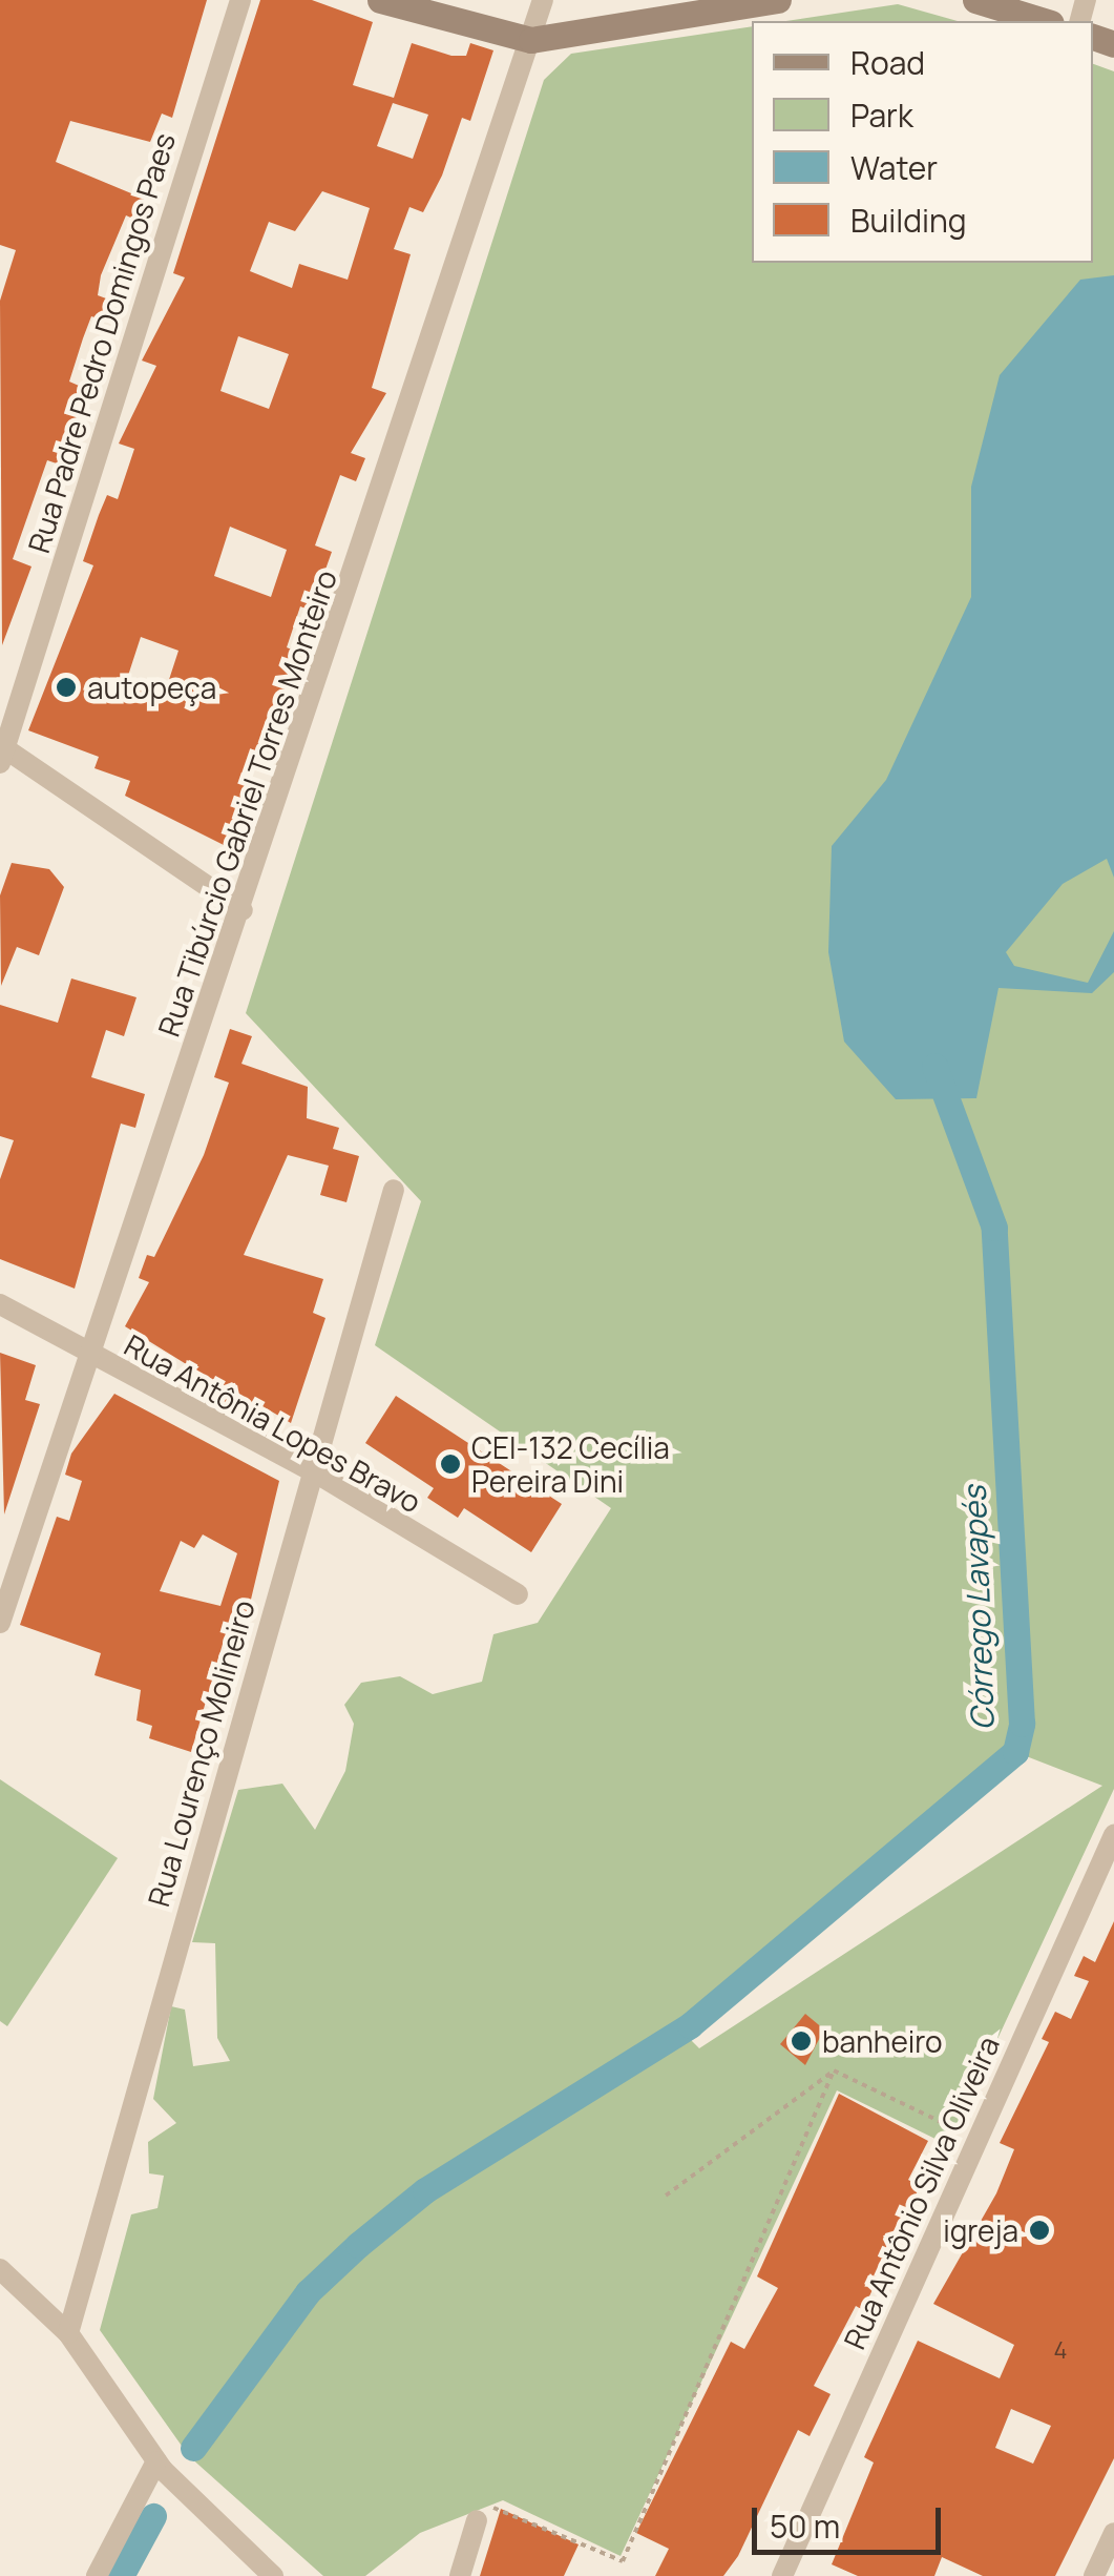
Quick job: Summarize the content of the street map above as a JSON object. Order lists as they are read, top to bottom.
{
  "streets": {
    "street": [
      "Rua Padre Pedro Domingos Paes",
      "Rua Tibúrcio Gabriel Torres Monteiro",
      "Rua Antônia Lopes Bravo",
      "Rua Lourenço Molineiro",
      "Rua Antônio Silva Oliveira"
    ]
  },
  "crossings": [
    ["Rua Tibúrcio Gabriel Torres Monteiro", "Rua Antônia Lopes Bravo"],
    ["Rua Antônia Lopes Bravo", "Rua Lourenço Molineiro"]
  ],
  "water": ["Córrego Lavapés"],
  "places": [
    "autopeça",
    "CEI-132 Cecília Pereira Dini",
    "banheiro",
    "igreja"
  ],
  "house_numbers": ["4"],
  "legend": [
    "Road",
    "Park",
    "Water",
    "Building"
  ],
  "scale_bar": "50 m"
}
